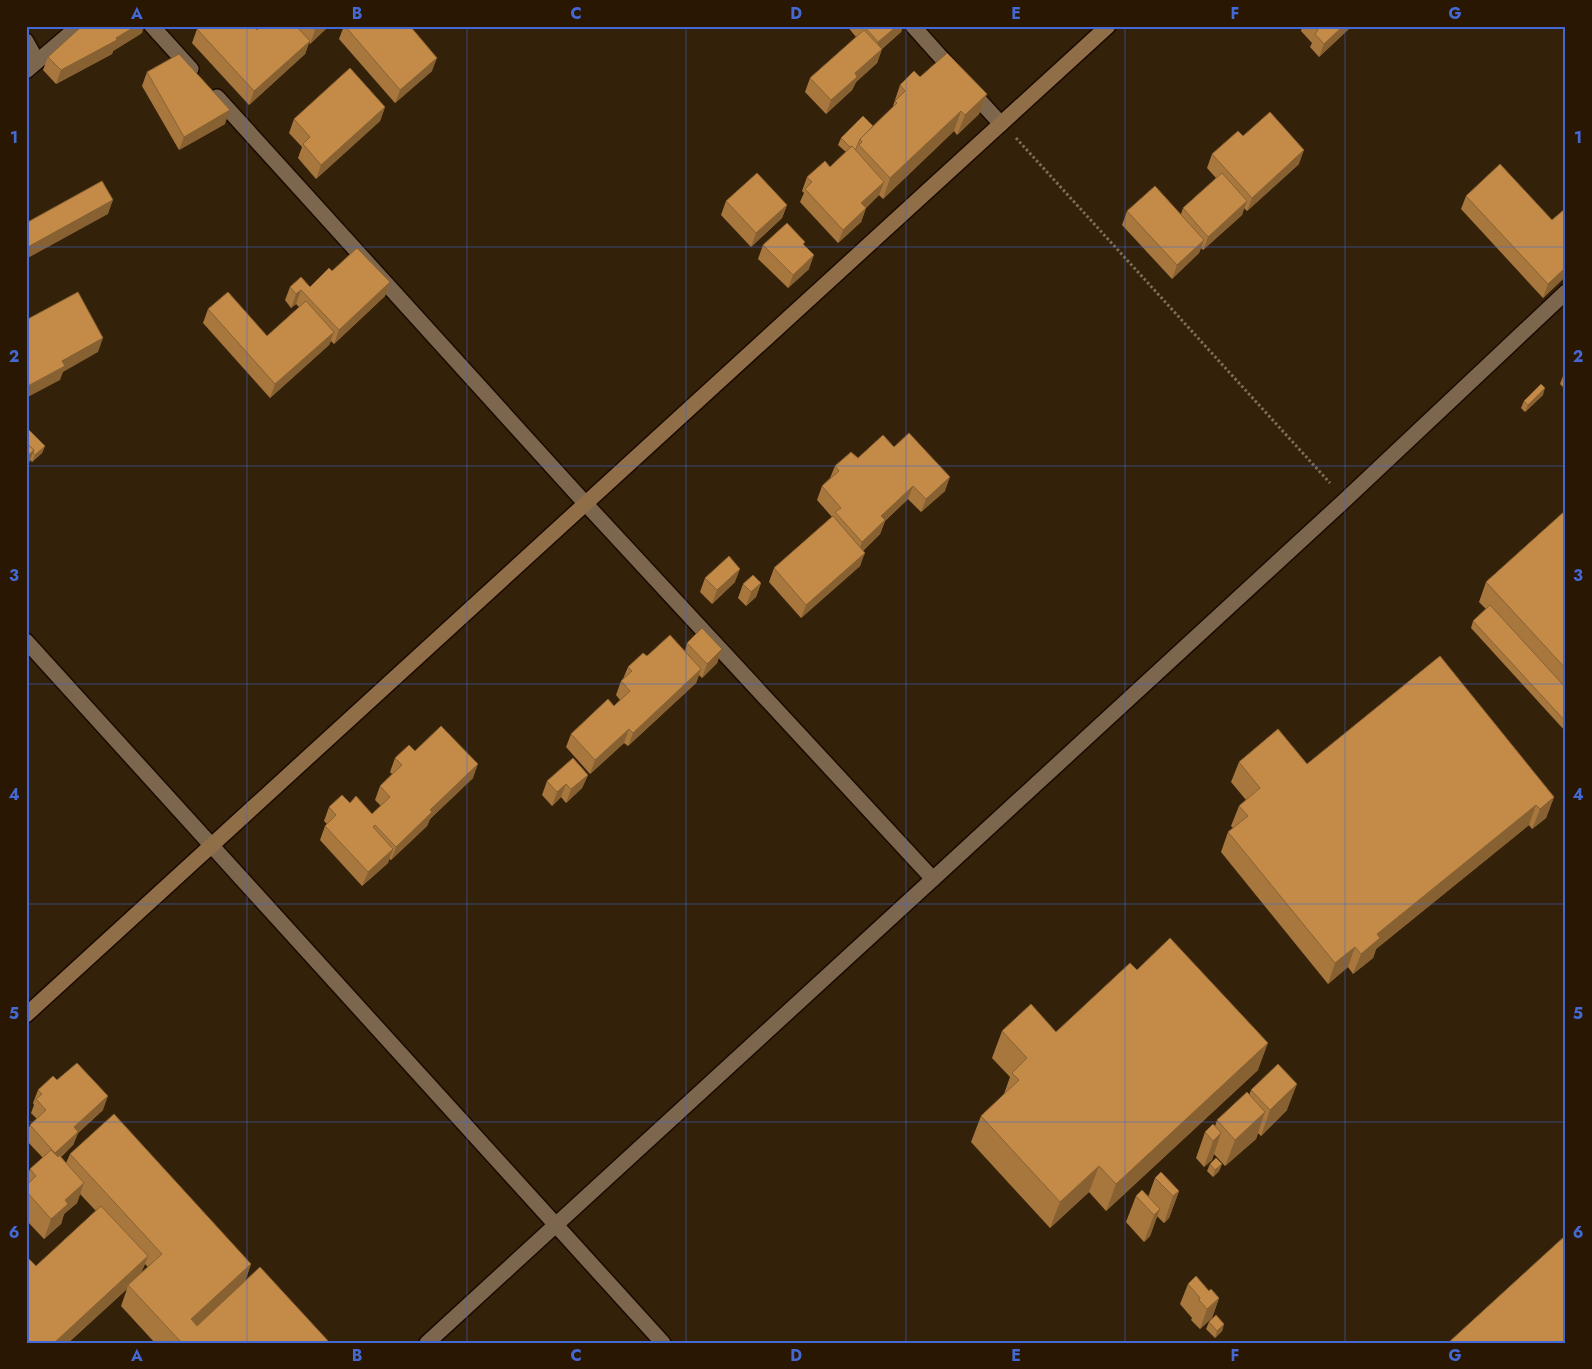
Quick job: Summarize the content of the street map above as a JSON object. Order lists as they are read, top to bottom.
{
  "grid": {
    "columns": [
      "A",
      "B",
      "C",
      "D",
      "E",
      "F",
      "G"
    ],
    "rows": [
      "1",
      "2",
      "3",
      "4",
      "5",
      "6"
    ]
  }
}
